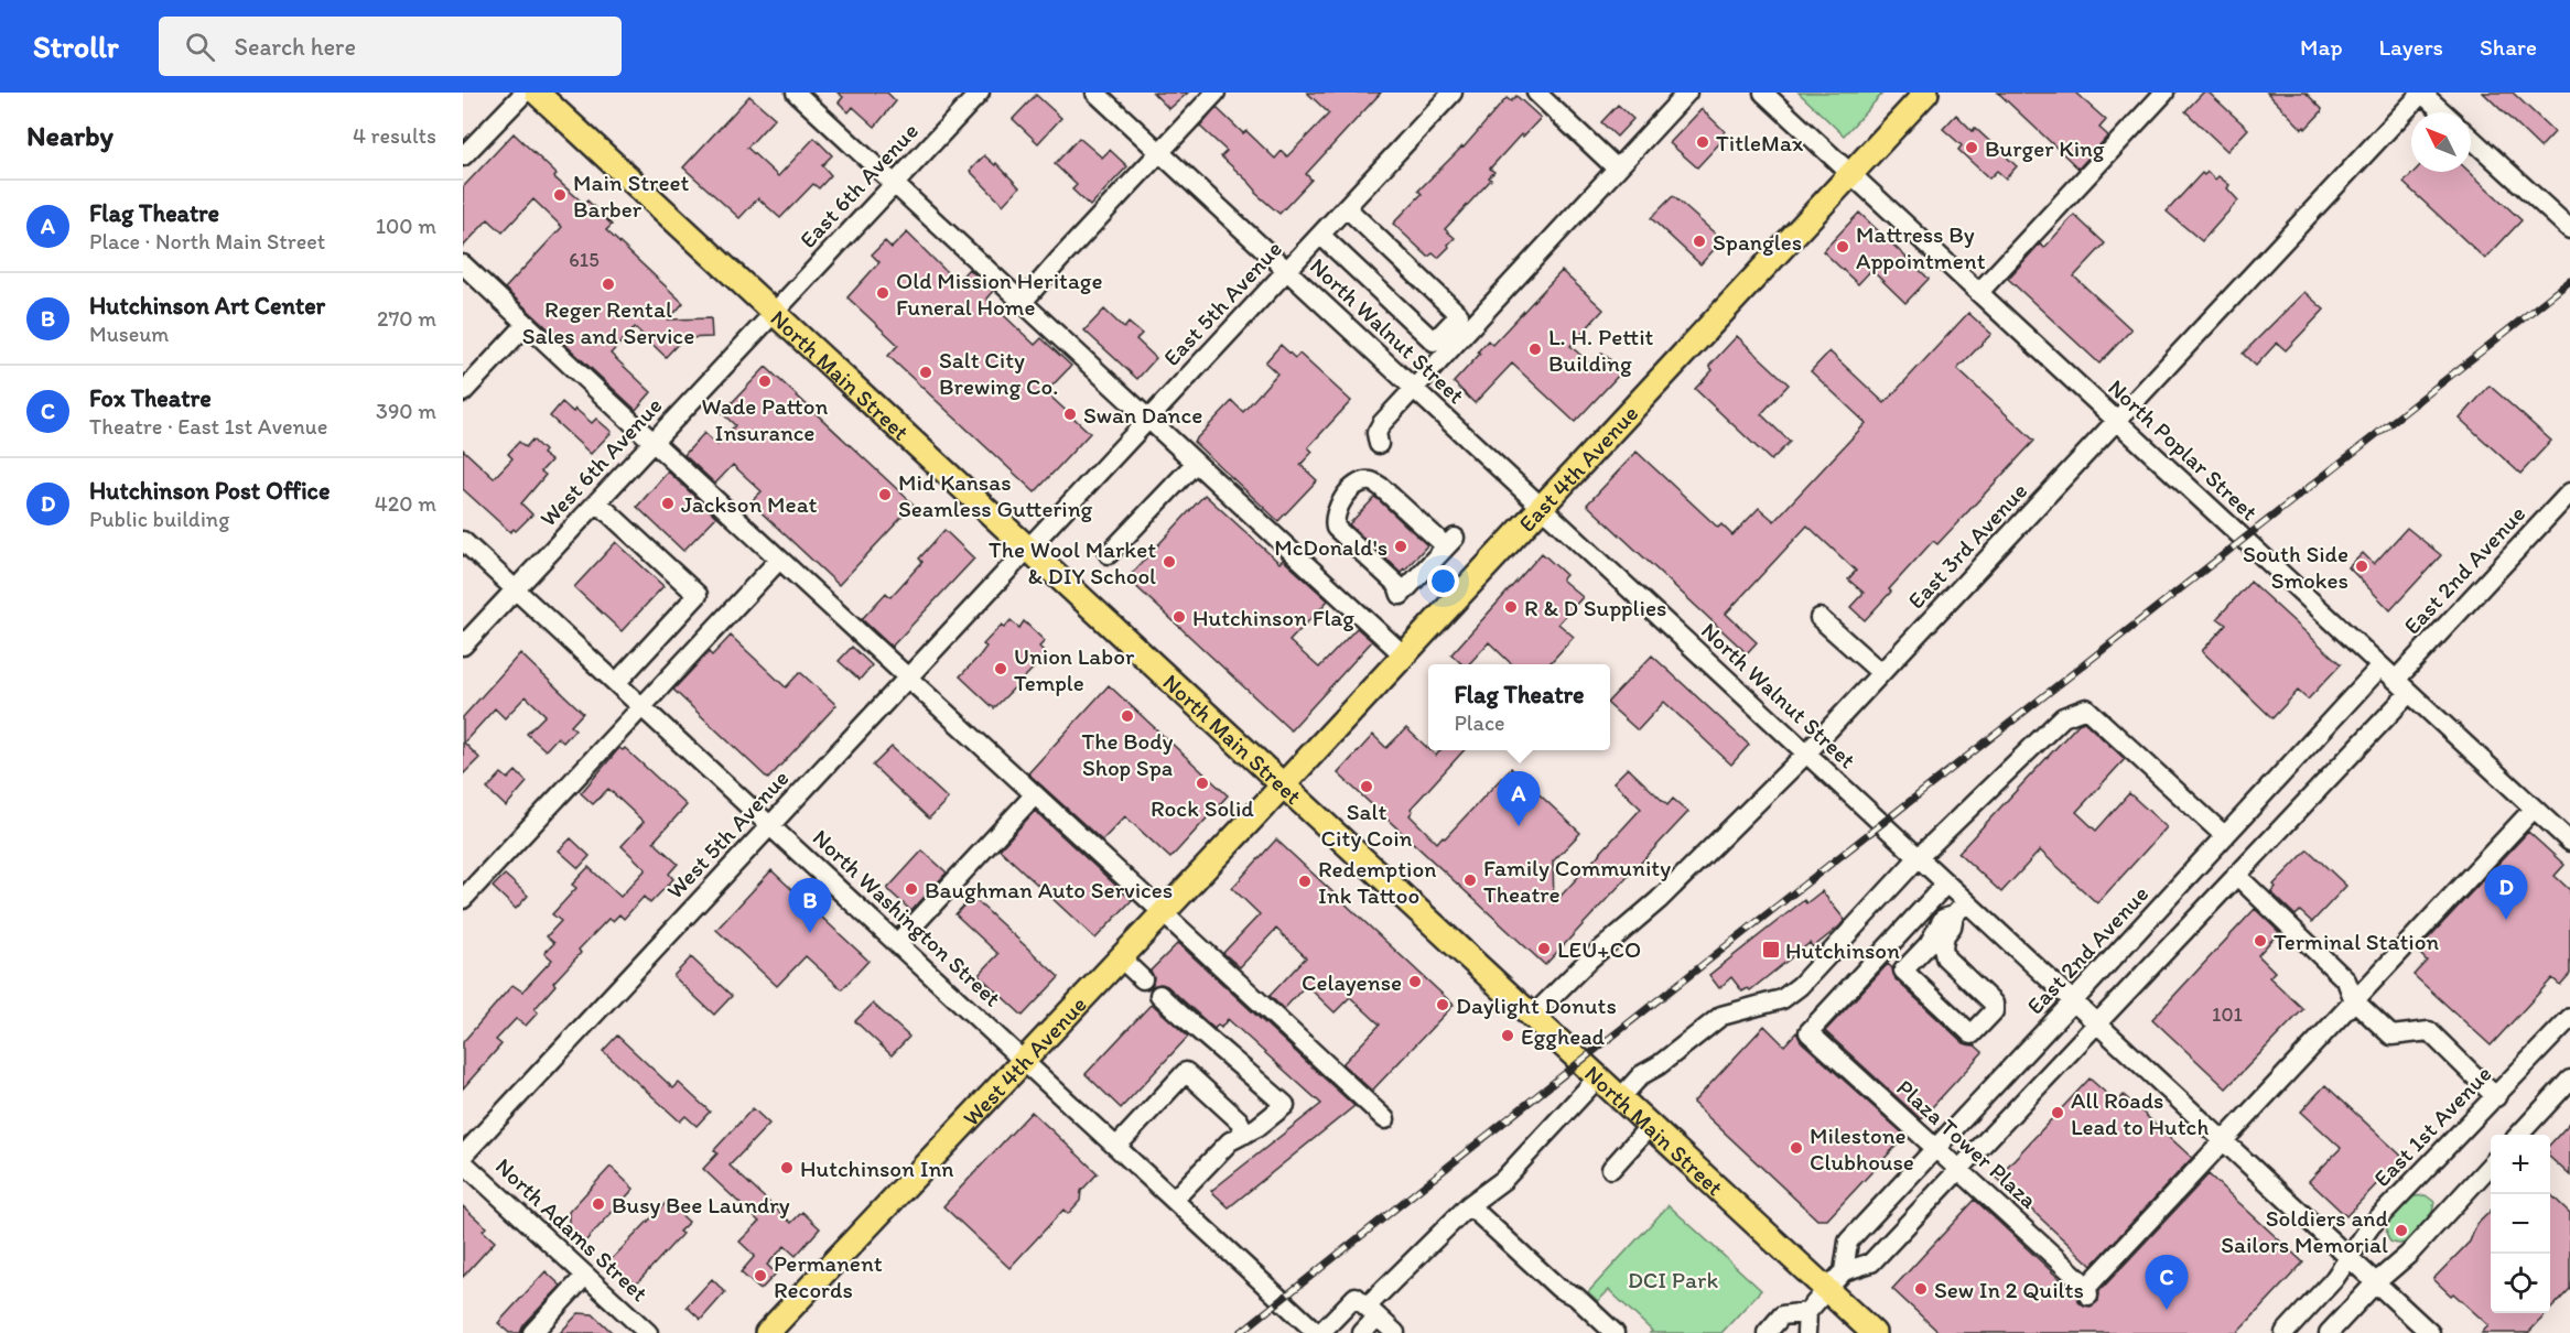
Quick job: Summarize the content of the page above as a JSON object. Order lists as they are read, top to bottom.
{
  "streets": {
    "main road": ["North Main Street", "East 4th Avenue", "West 4th Avenue"],
    "street": [
      "East 6th Avenue",
      "East 5th Avenue",
      "North Walnut Street",
      "North Poplar Street",
      "West 6th Avenue",
      "East 3rd Avenue",
      "East 2nd Avenue",
      "West 5th Avenue",
      "North Washington Street",
      "East 1st Avenue",
      "Plaza Tower Plaza",
      "North Adams Street"
    ]
  },
  "crossings": [
    ["East 6th Avenue", "North Main Street"],
    ["East 6th Avenue", "West 6th Avenue"],
    ["East 5th Avenue", "North Walnut Street"],
    ["East 5th Avenue", "North Main Street"],
    ["East 5th Avenue", "West 5th Avenue"],
    ["North Walnut Street", "East 4th Avenue"],
    ["North Walnut Street", "East 3rd Avenue"],
    ["North Walnut Street", "East 2nd Avenue"],
    ["North Walnut Street", "East 1st Avenue"],
    ["North Walnut Street", "Plaza Tower Plaza"],
    ["North Main Street", "West 6th Avenue"],
    ["North Main Street", "East 4th Avenue"],
    ["North Main Street", "East 3rd Avenue"],
    ["North Main Street", "East 2nd Avenue"],
    ["North Main Street", "West 5th Avenue"],
    ["North Main Street", "West 4th Avenue"],
    ["North Poplar Street", "East 4th Avenue"],
    ["North Poplar Street", "East 3rd Avenue"],
    ["North Poplar Street", "East 2nd Avenue"],
    ["West 6th Avenue", "North Washington Street"],
    ["East 4th Avenue", "West 4th Avenue"],
    ["East 2nd Avenue", "Plaza Tower Plaza"],
    ["West 5th Avenue", "North Washington Street"],
    ["North Washington Street", "West 4th Avenue"]
  ],
  "parks": ["DCI Park"],
  "places": {
    "other": [
      "TitleMax",
      "Burger King",
      "Main Street Barber",
      "Spangles",
      "Mattress By Appointment",
      "Reger Rental Sales and Service",
      "Old Mission Heritage Funeral Home",
      "L. H. Pettit Building",
      "Salt City Brewing Co.",
      "Wade Patton Insurance",
      "Swan Dance",
      "Mid Kansas Seamless Guttering",
      "Jackson Meat",
      "McDonald's",
      "The Wool Market & DIY School",
      "South Side Smokes",
      "R & D Supplies",
      "Hutchinson Flag",
      "Union Labor Temple",
      "The Body Shop Spa",
      "Rock Solid",
      "Salt City Coin",
      "Family Community Theatre",
      "Redemption Ink Tattoo",
      "Baughman Auto Services",
      "Terminal Station",
      "LEU+CO",
      "Celayense",
      "Daylight Donuts",
      "Egghead",
      "All Roads Lead to Hutch",
      "Milestone Clubhouse",
      "Hutchinson Inn",
      "Busy Bee Laundry",
      "Soldiers and Sailors Memorial",
      "Permanent Records",
      "Sew In 2 Quilts"
    ],
    "transit": ["Hutchinson"]
  },
  "house_numbers": ["615", "101"],
  "north": "top left",
  "page": {
    "header": "Strollr",
    "search": "Search here",
    "nav": ["Map", "Layers", "Share"],
    "heading": ["Nearby", "4 results"],
    "list": [
      {
        "mark": "A",
        "name": "Flag Theatre",
        "note": "Place · North Main Street",
        "value": "100 m"
      },
      {
        "mark": "B",
        "name": "Hutchinson Art Center",
        "note": "Museum",
        "value": "270 m"
      },
      {
        "mark": "C",
        "name": "Fox Theatre",
        "note": "Theatre · East 1st Avenue",
        "value": "390 m"
      },
      {
        "mark": "D",
        "name": "Hutchinson Post Office",
        "note": "Public building",
        "value": "420 m"
      }
    ],
    "popup": ["Flag Theatre", "Place"],
    "pins": [
      "A",
      "D",
      "B",
      "C"
    ],
    "map_buttons": ["+", "−"]
  }
}
